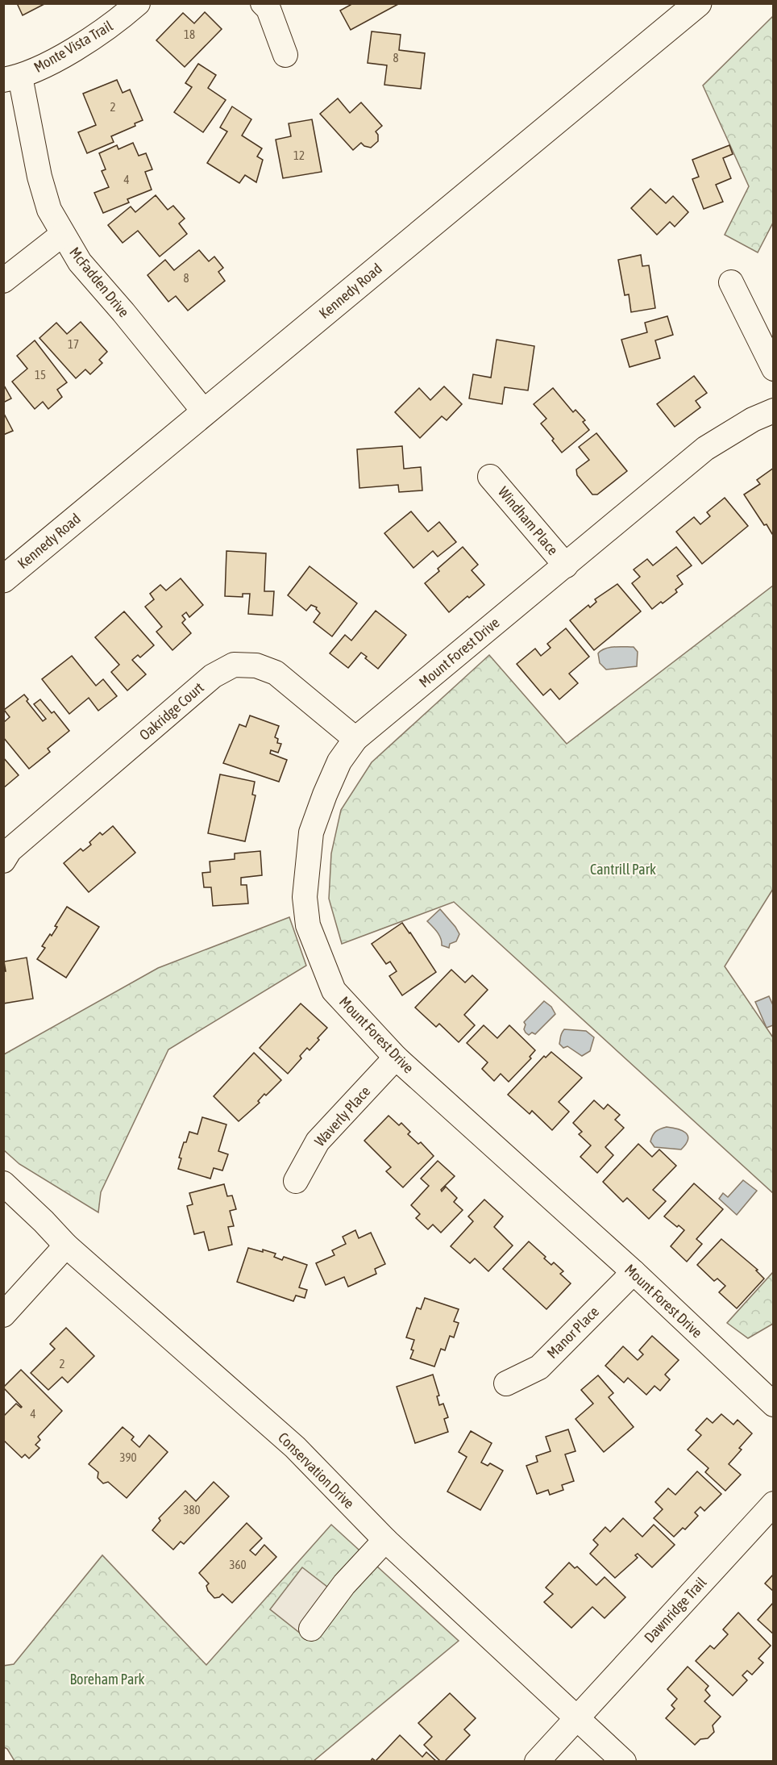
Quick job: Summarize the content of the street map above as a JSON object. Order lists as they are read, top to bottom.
{
  "streets": {
    "main road": ["Kennedy Road"],
    "street": [
      "Monte Vista Trail",
      "McFadden Drive",
      "Windham Place",
      "Mount Forest Drive",
      "Oakridge Court",
      "Waverly Place",
      "Manor Place",
      "Conservation Drive",
      "Dawnridge Trail"
    ]
  },
  "crossings": [
    ["Monte Vista Trail", "McFadden Drive"],
    ["McFadden Drive", "Kennedy Road"],
    ["Windham Place", "Mount Forest Drive"],
    ["Mount Forest Drive", "Oakridge Court"],
    ["Mount Forest Drive", "Waverly Place"],
    ["Mount Forest Drive", "Manor Place"],
    ["Conservation Drive", "Dawnridge Trail"]
  ],
  "parks": ["Cantrill Park", "Boreham Park"],
  "house_numbers": [
    "18",
    "8",
    "2",
    "12",
    "4",
    "8",
    "17",
    "15",
    "2",
    "4",
    "390",
    "380",
    "360"
  ]
}
